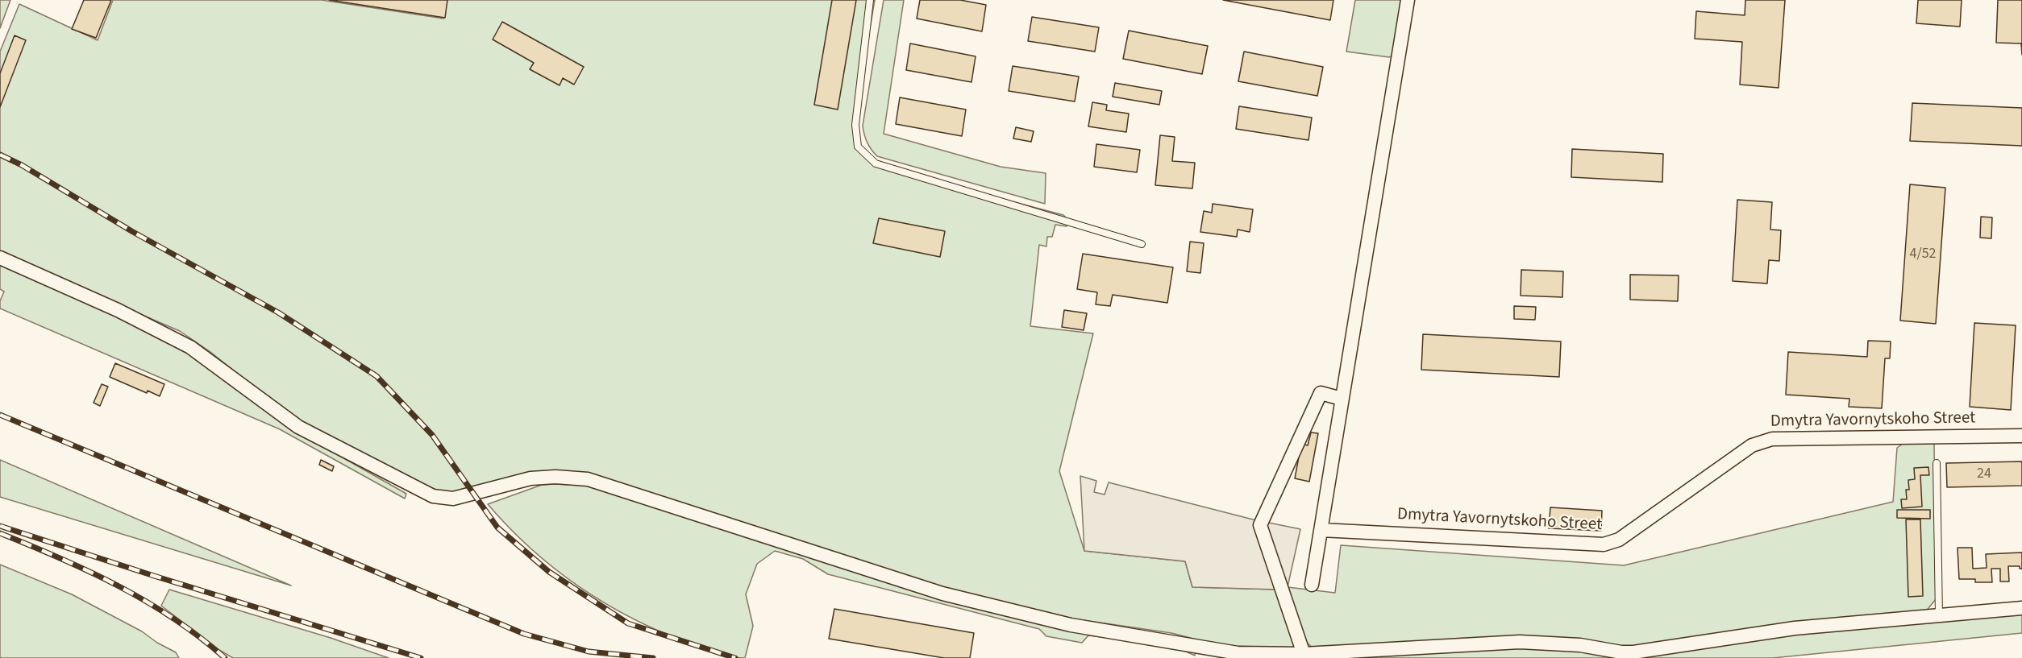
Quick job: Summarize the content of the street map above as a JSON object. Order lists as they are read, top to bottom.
{
  "streets": {
    "street": ["Dmytra Yavornytskoho Street"]
  },
  "house_numbers": ["4/52", "24"]
}
